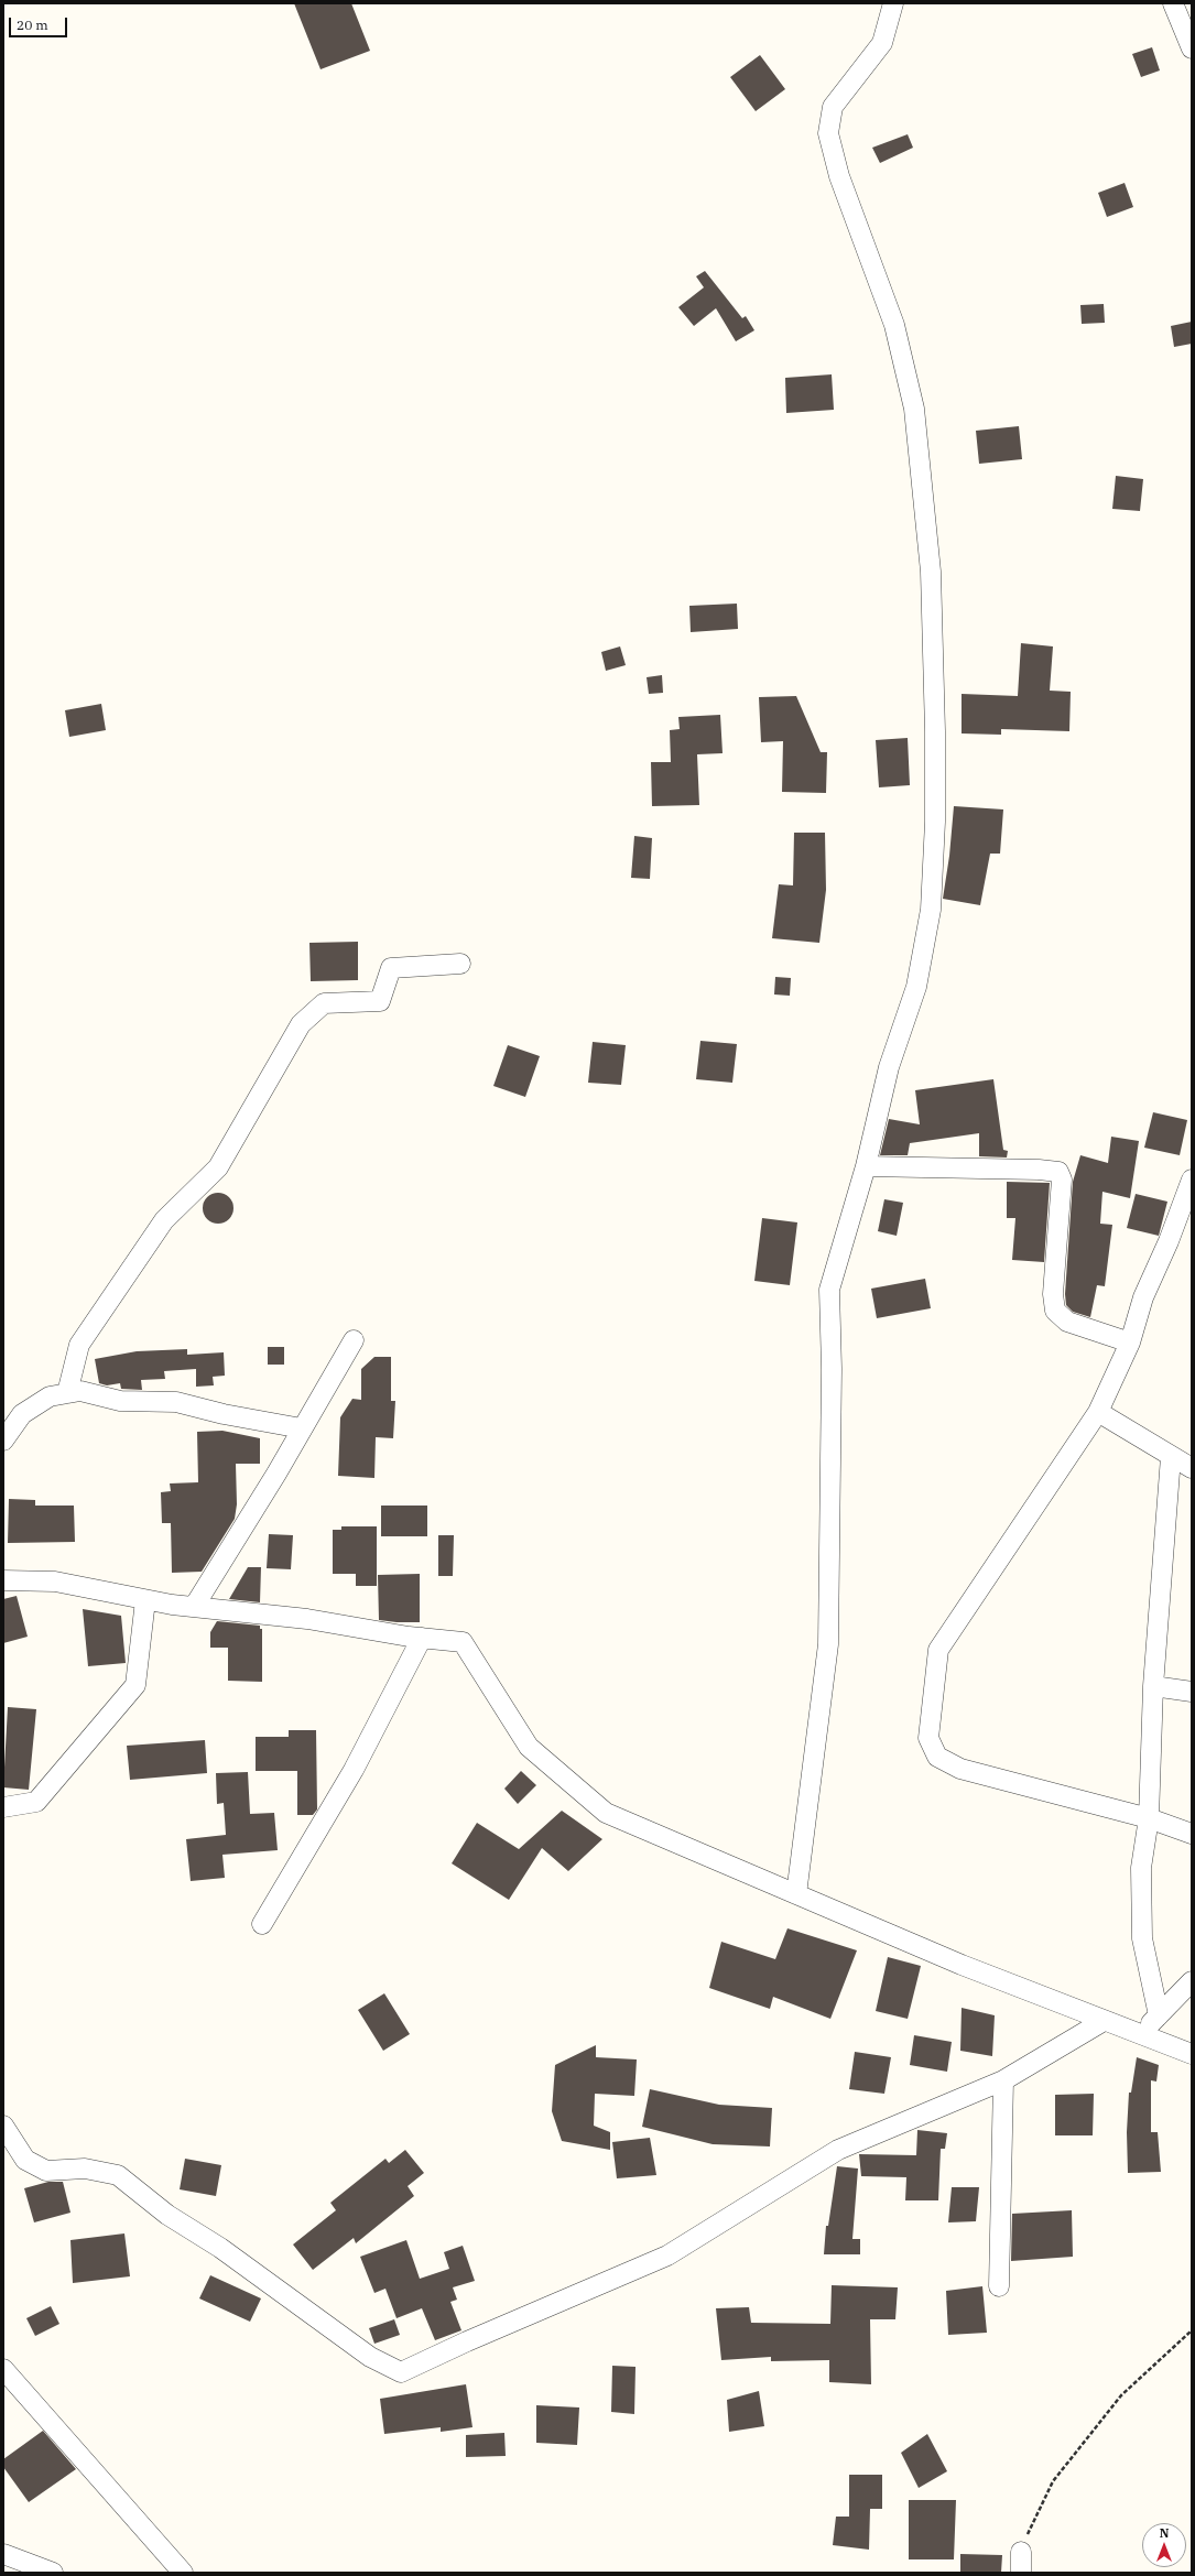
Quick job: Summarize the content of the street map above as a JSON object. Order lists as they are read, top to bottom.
{
  "scale_bar": "20 m",
  "north": "top"
}
